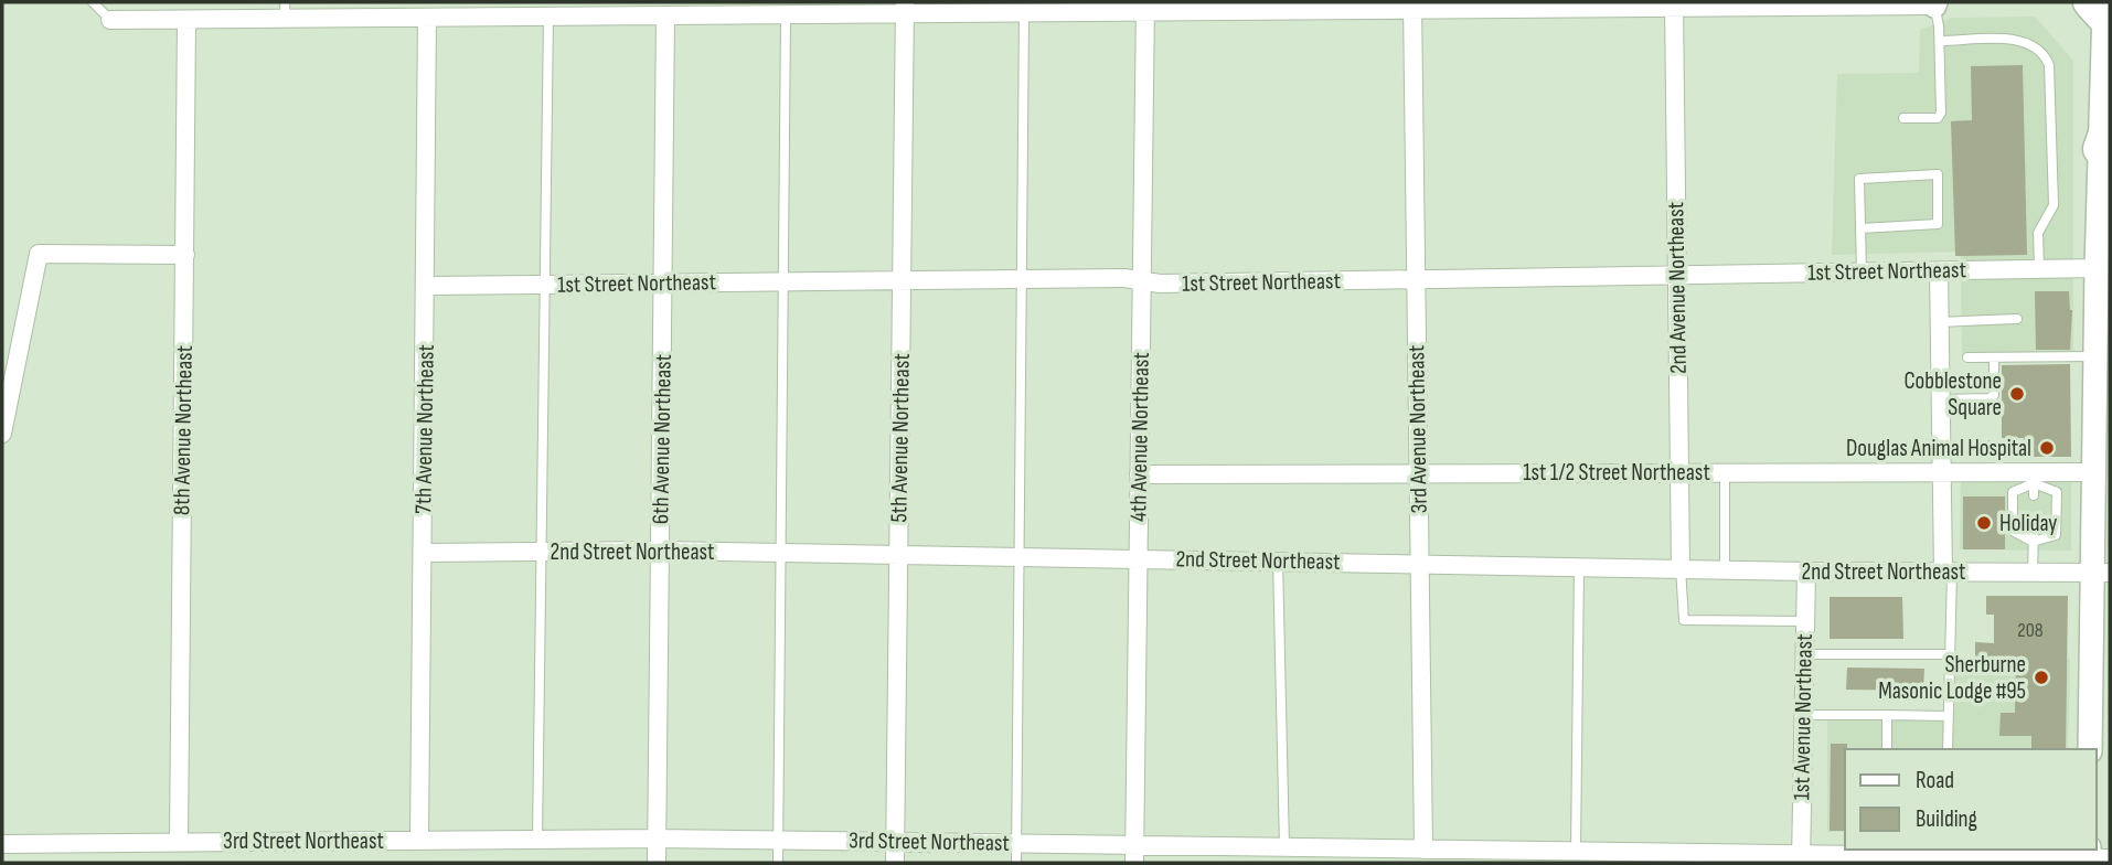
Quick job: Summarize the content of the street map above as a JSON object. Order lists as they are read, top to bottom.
{
  "streets": {
    "street": [
      "1st Street Northeast",
      "2nd Avenue Northeast",
      "7th Avenue Northeast",
      "3rd Avenue Northeast",
      "8th Avenue Northeast",
      "4th Avenue Northeast",
      "5th Avenue Northeast",
      "6th Avenue Northeast",
      "1st 1/2 Street Northeast",
      "2nd Street Northeast",
      "1st Avenue Northeast",
      "3rd Street Northeast"
    ]
  },
  "crossings": [
    ["1st Street Northeast", "2nd Avenue Northeast"],
    ["1st Street Northeast", "7th Avenue Northeast"],
    ["1st Street Northeast", "3rd Avenue Northeast"],
    ["1st Street Northeast", "4th Avenue Northeast"],
    ["1st Street Northeast", "5th Avenue Northeast"],
    ["1st Street Northeast", "6th Avenue Northeast"],
    ["2nd Avenue Northeast", "1st 1/2 Street Northeast"],
    ["2nd Avenue Northeast", "2nd Street Northeast"],
    ["7th Avenue Northeast", "2nd Street Northeast"],
    ["7th Avenue Northeast", "3rd Street Northeast"],
    ["3rd Avenue Northeast", "1st 1/2 Street Northeast"],
    ["3rd Avenue Northeast", "2nd Street Northeast"],
    ["3rd Avenue Northeast", "3rd Street Northeast"],
    ["8th Avenue Northeast", "3rd Street Northeast"],
    ["4th Avenue Northeast", "1st 1/2 Street Northeast"],
    ["4th Avenue Northeast", "2nd Street Northeast"],
    ["4th Avenue Northeast", "3rd Street Northeast"],
    ["5th Avenue Northeast", "2nd Street Northeast"],
    ["5th Avenue Northeast", "3rd Street Northeast"],
    ["6th Avenue Northeast", "2nd Street Northeast"],
    ["6th Avenue Northeast", "3rd Street Northeast"],
    ["2nd Street Northeast", "1st Avenue Northeast"],
    ["1st Avenue Northeast", "3rd Street Northeast"]
  ],
  "places": [
    "Cobblestone Square",
    "Douglas Animal Hospital",
    "Holiday",
    "Sherburne Masonic Lodge #95"
  ],
  "house_numbers": ["208"],
  "legend": ["Road", "Building"]
}
